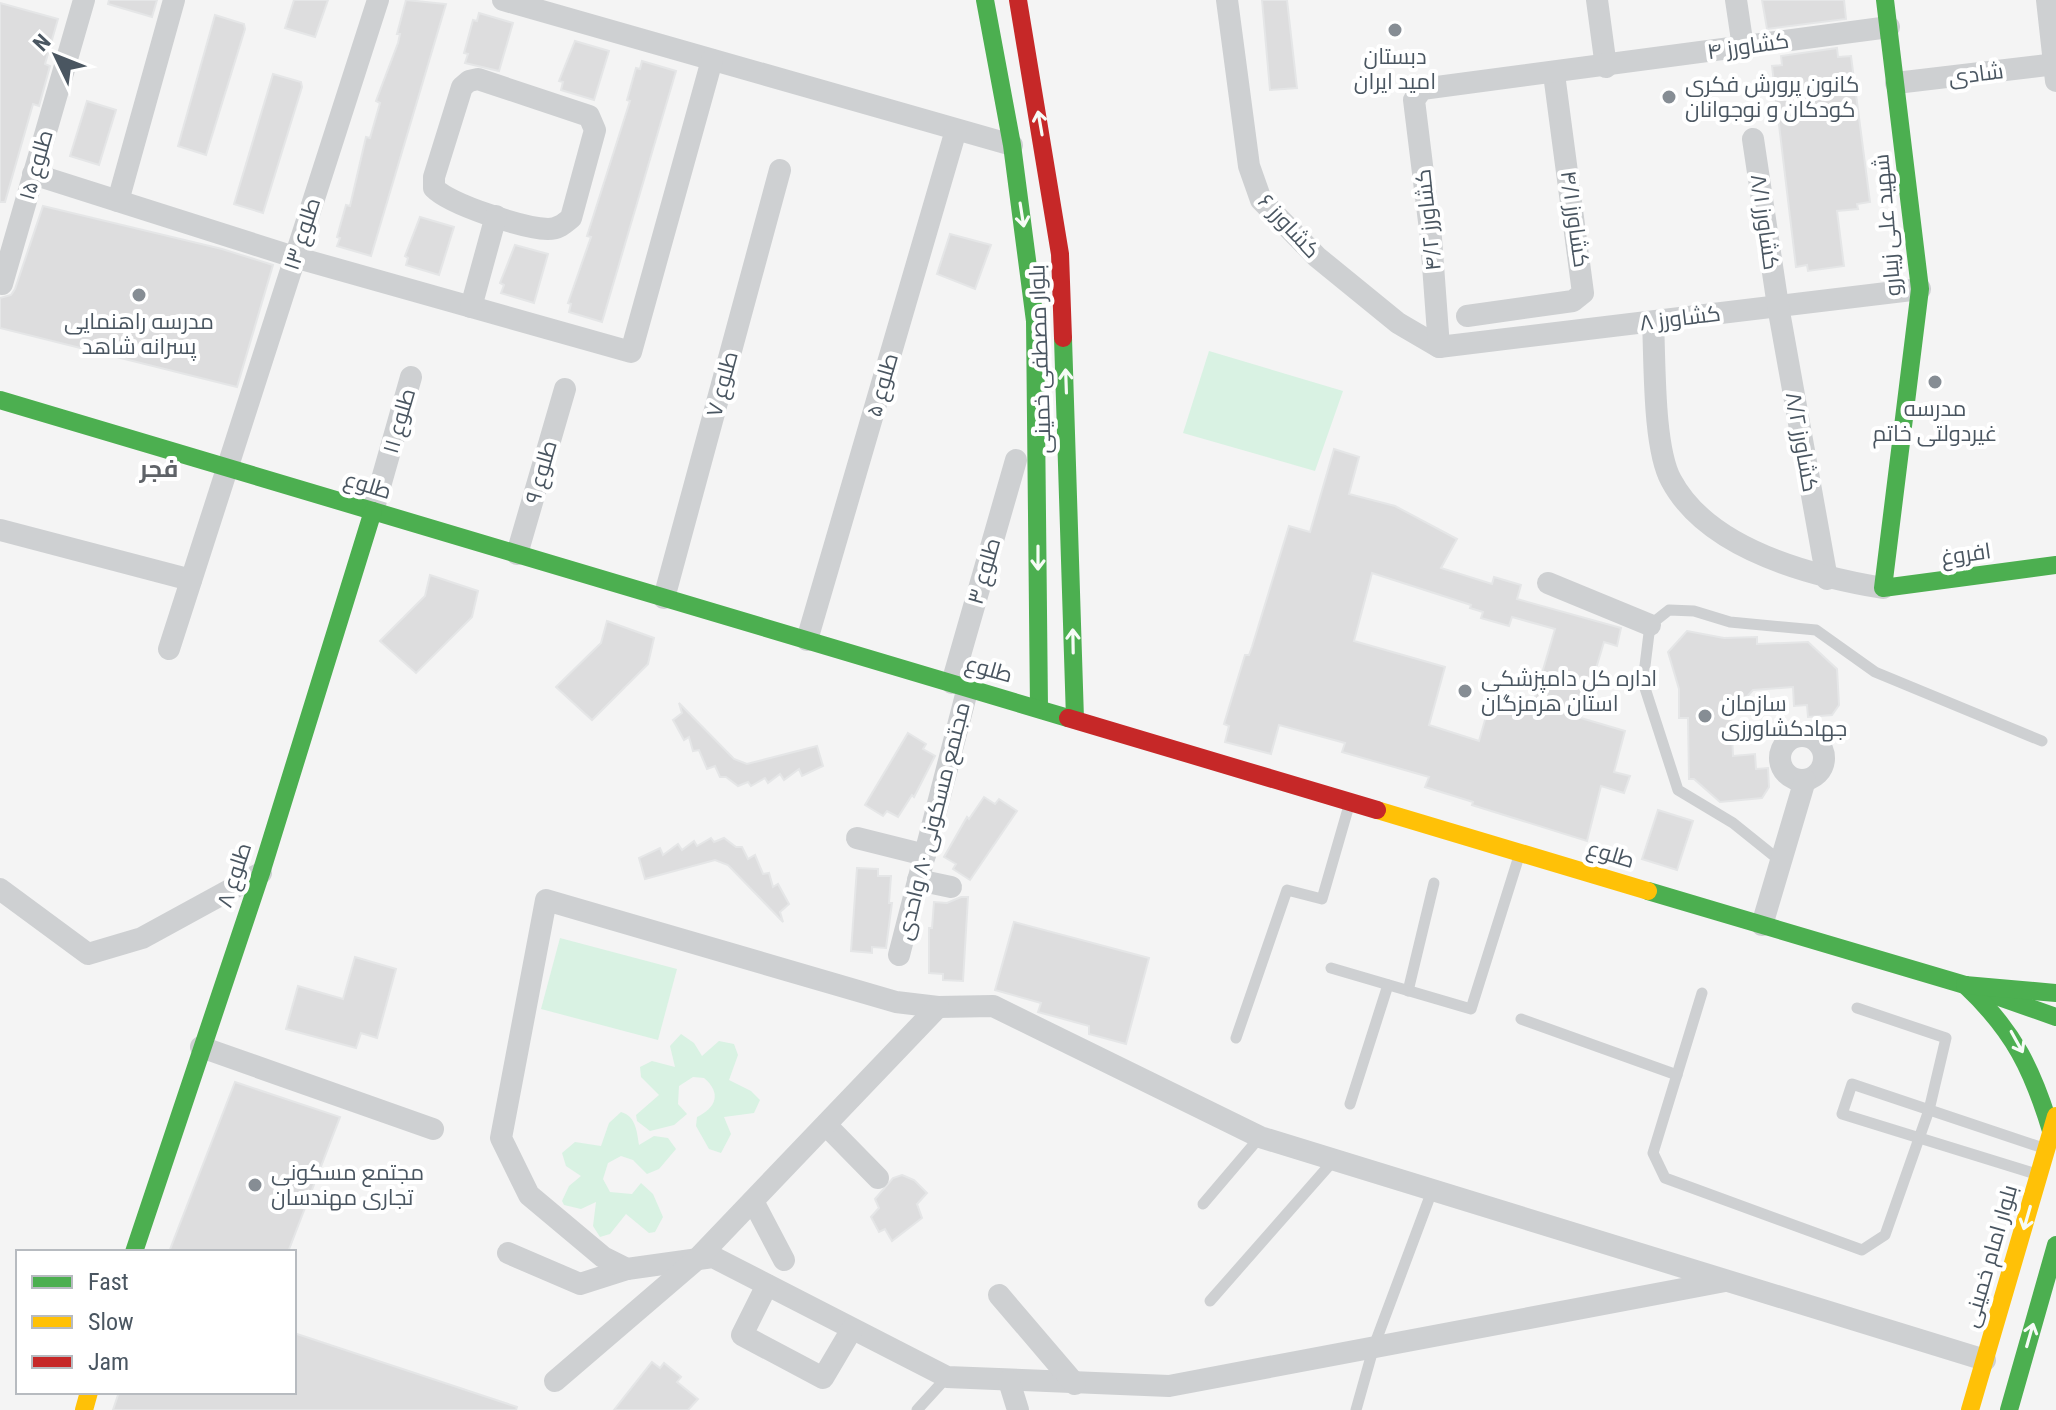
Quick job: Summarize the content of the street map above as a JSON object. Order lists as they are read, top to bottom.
{
  "streets": {
    "street": [
      "کشاورز ۴",
      "شادی",
      "طلوع ۱۵",
      "کشاورز ۴/۱",
      "کشاورز ۴/۲",
      "کشاورز ۸/۱",
      "شهید علی زیبارو",
      "کشاورز ۶",
      "طلوع ۱۳",
      "کشاورز ۸",
      "بلوار مصطفی خمینی",
      "طلوع ۷",
      "طلوع ۵",
      "طلوع ۱۱",
      "کشاورز ۸/۲",
      "طلوع ۹",
      "طلوع",
      "افروغ",
      "طلوع ۳",
      "مجتمع مسکونی ۸۰ واحدی",
      "طلوع ۸",
      "بلوار امام خمینی"
    ]
  },
  "crossings": [
    ["کشاورز ۴", "کشاورز ۴/۱"],
    ["کشاورز ۴", "کشاورز ۴/۲"],
    ["کشاورز ۴", "شهید علی زیبارو"],
    ["شادی", "شهید علی زیبارو"],
    ["کشاورز ۴/۲", "کشاورز ۶"],
    ["کشاورز ۴/۲", "کشاورز ۸"],
    ["کشاورز ۸/۱", "کشاورز ۸"],
    ["کشاورز ۸/۱", "کشاورز ۸/۲"],
    ["شهید علی زیبارو", "کشاورز ۸"],
    ["شهید علی زیبارو", "افروغ"],
    ["کشاورز ۶", "کشاورز ۸"],
    ["طلوع ۱۳", "طلوع"],
    ["کشاورز ۸", "کشاورز ۸/۲"],
    ["بلوار مصطفی خمینی", "طلوع"],
    ["طلوع ۷", "طلوع"],
    ["طلوع ۵", "طلوع"],
    ["طلوع ۱۱", "طلوع"],
    ["طلوع ۱۱", "طلوع ۸"],
    ["طلوع ۹", "طلوع"],
    ["طلوع", "طلوع ۳"],
    ["طلوع", "مجتمع مسکونی ۸۰ واحدی"],
    ["طلوع", "طلوع ۸"],
    ["طلوع ۳", "مجتمع مسکونی ۸۰ واحدی"]
  ],
  "districts": ["فجر"],
  "places": [
    "دبستان امید ایران",
    "کانون پرورش فکری کودکان و نوجوانان",
    "مدرسه راهنمایی پسرانه شاهد",
    "مدرسه غیردولتی خاتم",
    "اداره کل دامپزشکی استان هرمزگان",
    "سازمان جهادکشاورزی",
    "مجتمع مسکونی تجاری مهندسان"
  ],
  "legend": ["Fast", "Slow", "Jam"],
  "north": "top left"
}
